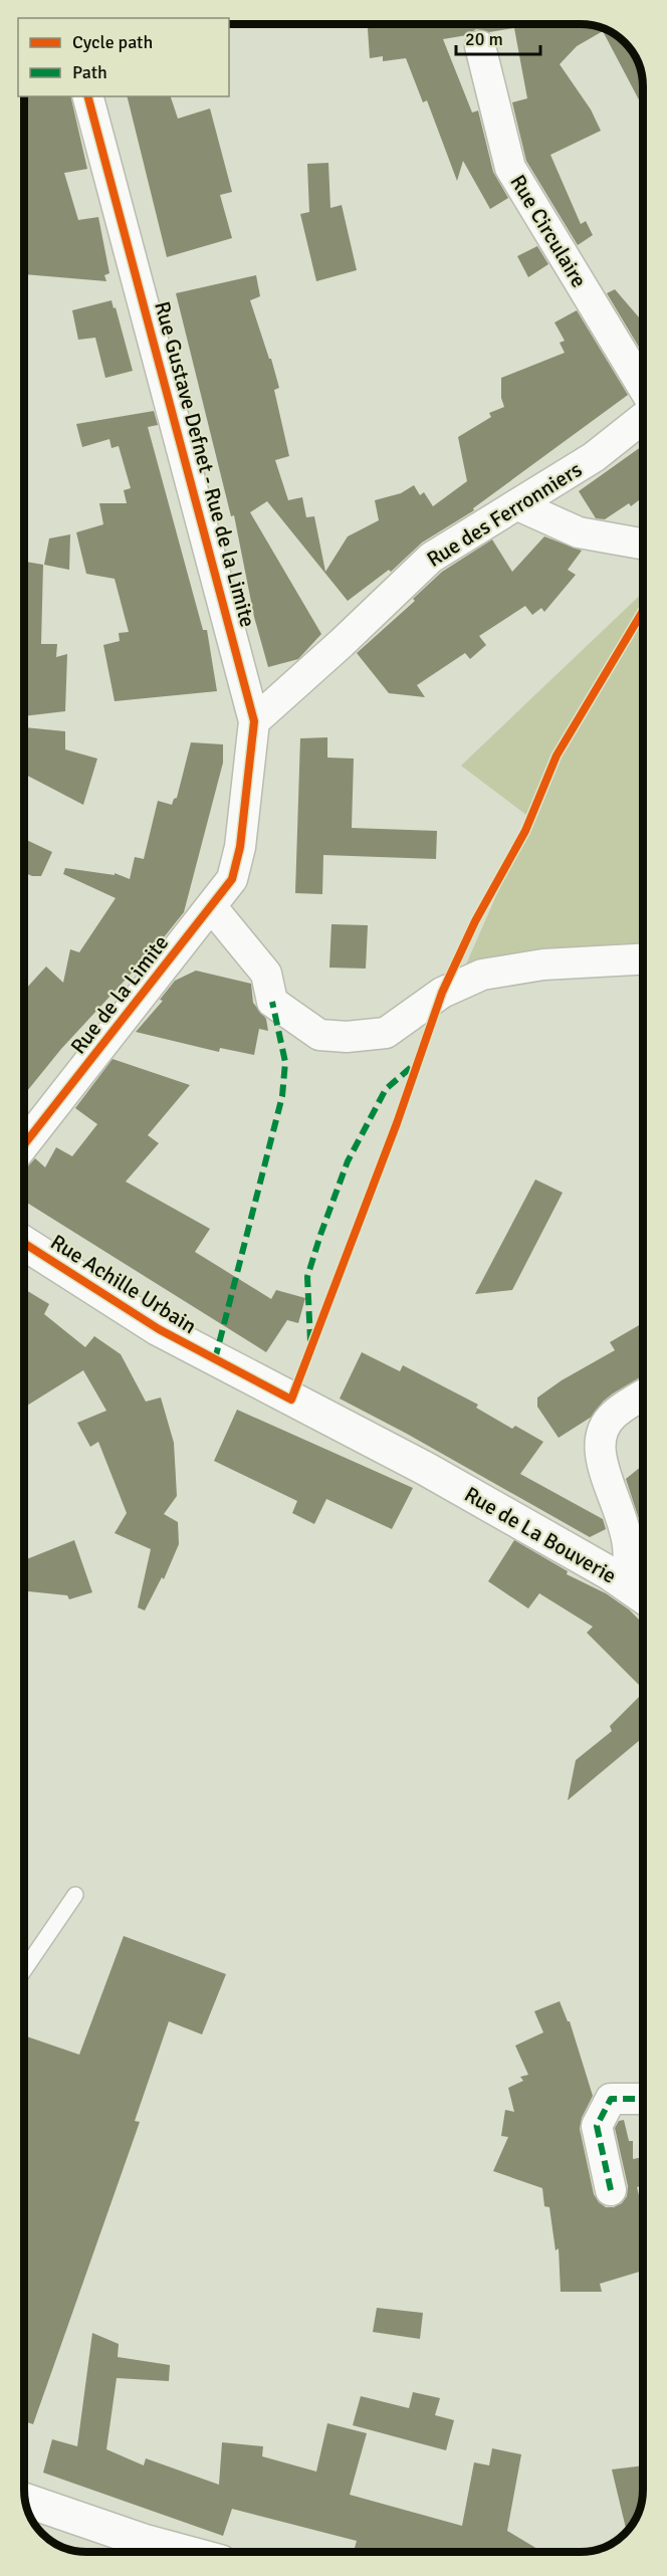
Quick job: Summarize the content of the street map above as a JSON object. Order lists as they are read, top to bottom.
{
  "streets": {
    "street": [
      "Rue Circulaire",
      "Rue Gustave Defnet - Rue de la Limite",
      "Rue des Ferronniers",
      "Rue de la Limite",
      "Rue Achille Urbain",
      "Rue de La Bouverie"
    ]
  },
  "crossings": [
    ["Rue Gustave Defnet - Rue de la Limite", "Rue des Ferronniers"],
    ["Rue Gustave Defnet - Rue de la Limite", "Rue de la Limite"],
    ["Rue Achille Urbain", "Rue de La Bouverie"]
  ],
  "legend": ["Cycle path", "Path"],
  "scale_bar": "20 m"
}
